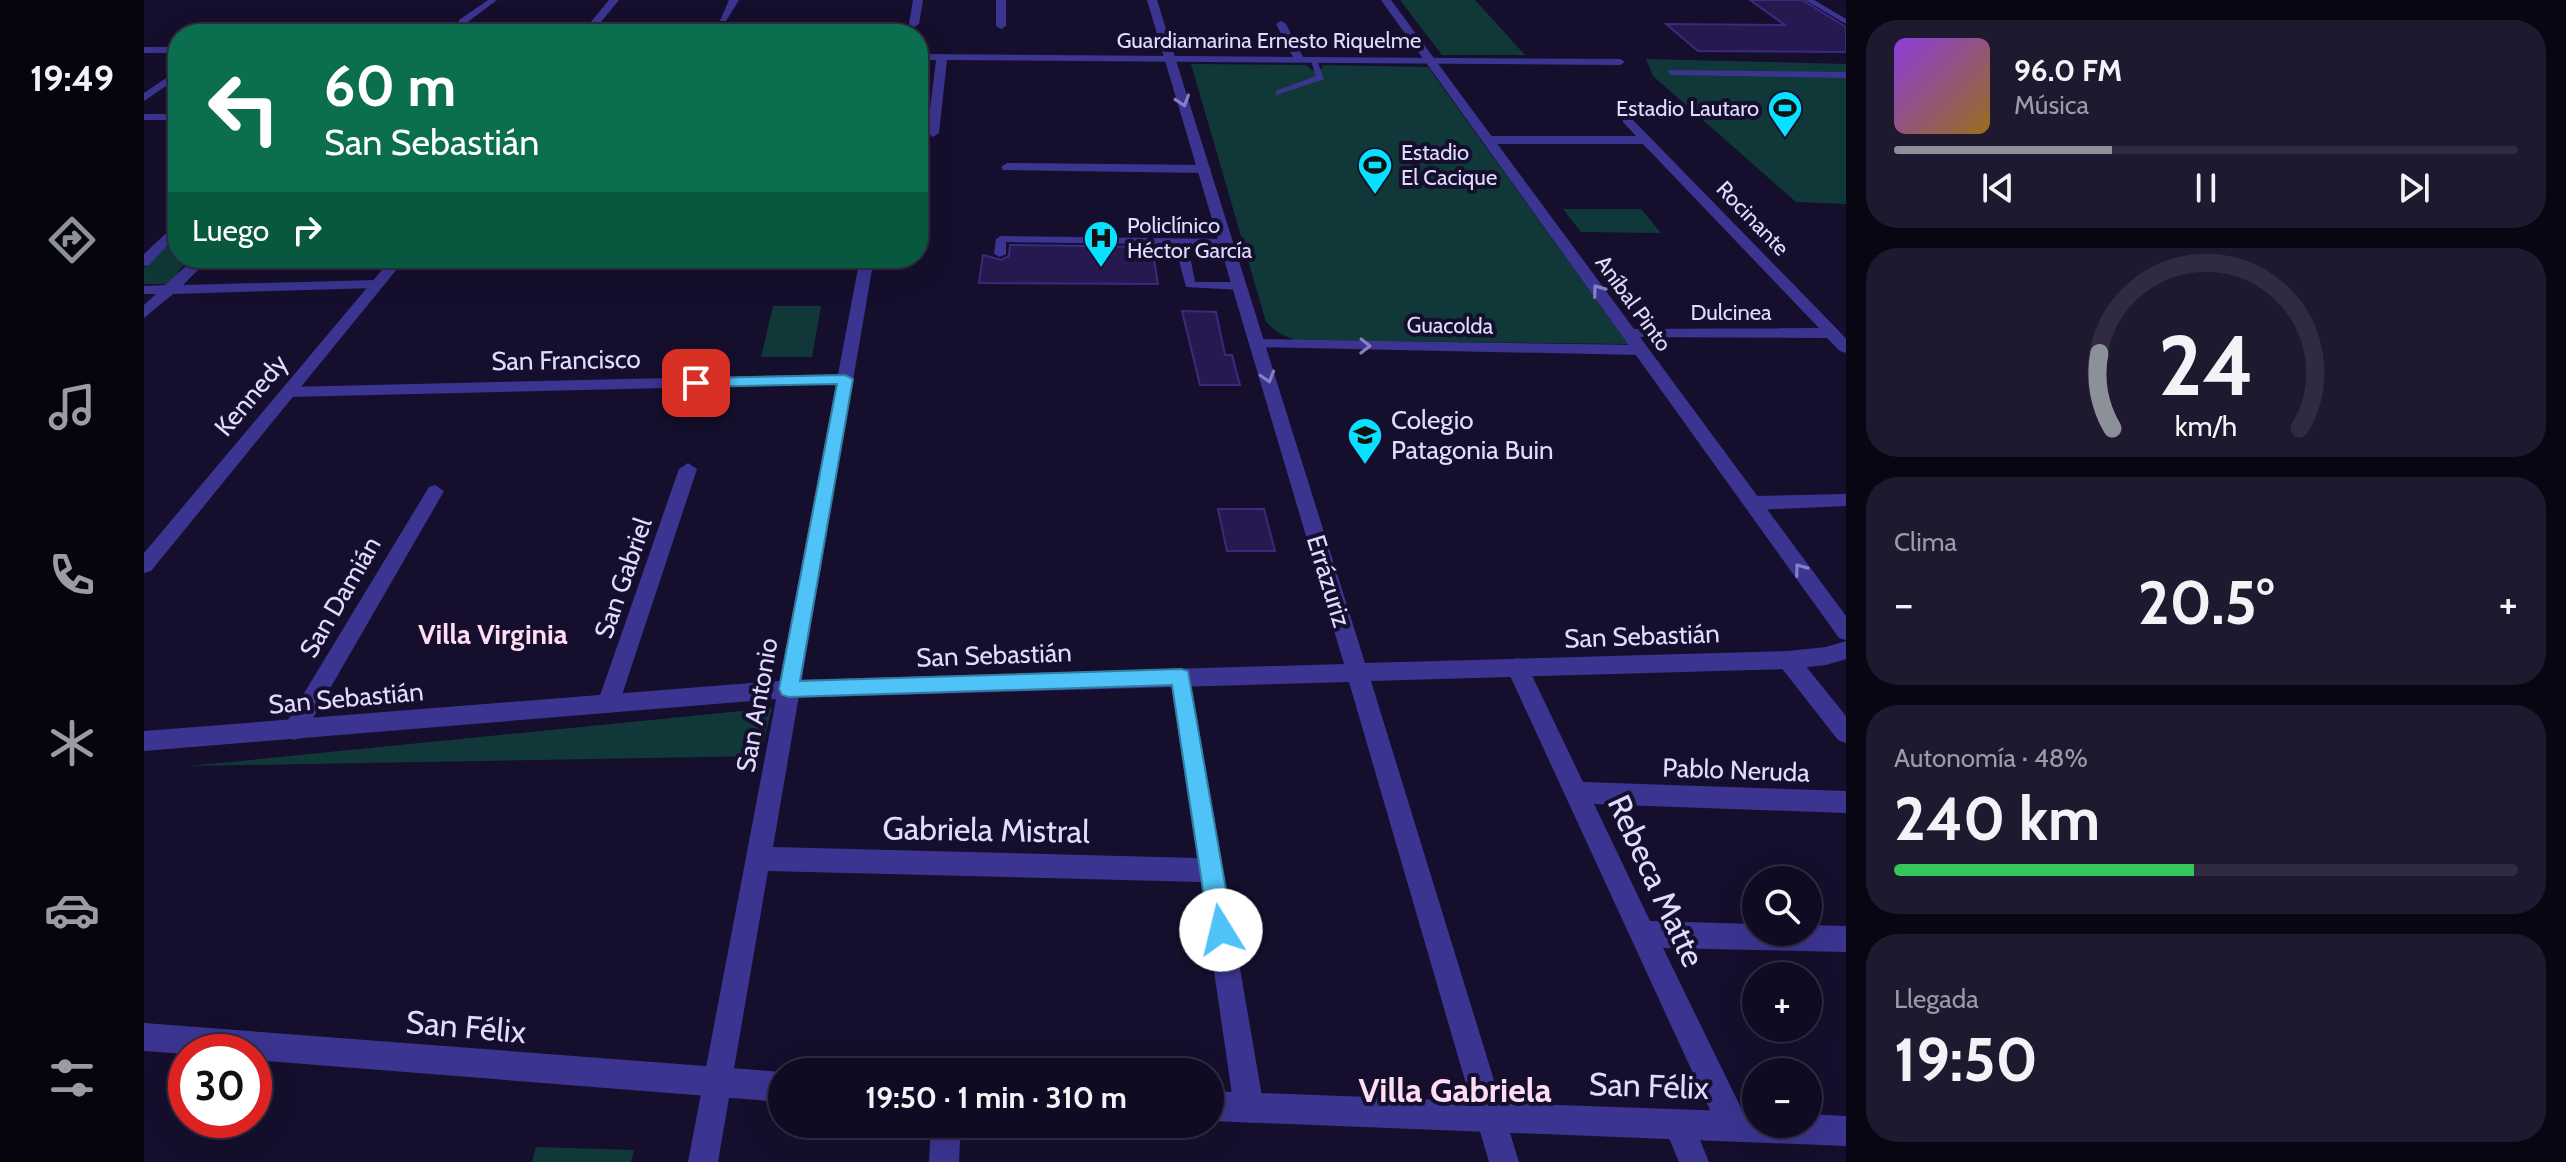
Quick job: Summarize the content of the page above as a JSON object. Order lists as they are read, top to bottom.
{
  "streets": {
    "street": [
      "Guardiamarina Ernesto Riquelme",
      "Rocinante",
      "Aníbal Pinto",
      "Dulcinea",
      "Guacolda",
      "San Francisco",
      "Kennedy",
      "San Gabriel",
      "Errázuriz",
      "San Damián",
      "San Sebastián",
      "San Antonio",
      "Pablo Neruda",
      "Gabriela Mistral",
      "Rebeca Matte",
      "San Félix"
    ]
  },
  "crossings": [
    ["Guardiamarina Ernesto Riquelme", "Aníbal Pinto"],
    ["Guardiamarina Ernesto Riquelme", "Errázuriz"],
    ["Rocinante", "Dulcinea"],
    ["Aníbal Pinto", "Dulcinea"],
    ["Aníbal Pinto", "Guacolda"],
    ["Guacolda", "Errázuriz"],
    ["San Francisco", "Kennedy"],
    ["San Francisco", "San Antonio"],
    ["San Gabriel", "San Sebastián"],
    ["Errázuriz", "San Sebastián"],
    ["Errázuriz", "San Félix"],
    ["San Damián", "San Sebastián"],
    ["San Sebastián", "San Antonio"],
    ["San Sebastián", "Rebeca Matte"],
    ["San Antonio", "Gabriela Mistral"],
    ["San Antonio", "San Félix"],
    ["Pablo Neruda", "Rebeca Matte"],
    ["Rebeca Matte", "San Félix"]
  ],
  "one_way": ["Aníbal Pinto", "Guacolda", "Errázuriz"],
  "districts": ["Villa Virginia", "Villa Gabriela"],
  "places": {
    "sports": ["Estadio Lautaro", "Estadio El Cacique"],
    "hospital": ["Policlínico Héctor García"],
    "school or university": ["Colegio Patagonia Buin"]
  },
  "page": {
    "tabs": "19:49",
    "turn": ["60 m", "San Sebastián"],
    "song": ["96.0 FM", "Música"],
    "then": "Luego",
    "tile": [
      "Clima",
      ["Autonomía · 48%", "240 km"],
      ["Llegada", "19:50"]
    ],
    "heat": ["−", "20.5°", "+"],
    "map_buttons": ["+", "−"],
    "limit": "30",
    "trip": "19:50 · 1 min · 310 m",
    "gauge": ["24", "km/h"]
  }
}
